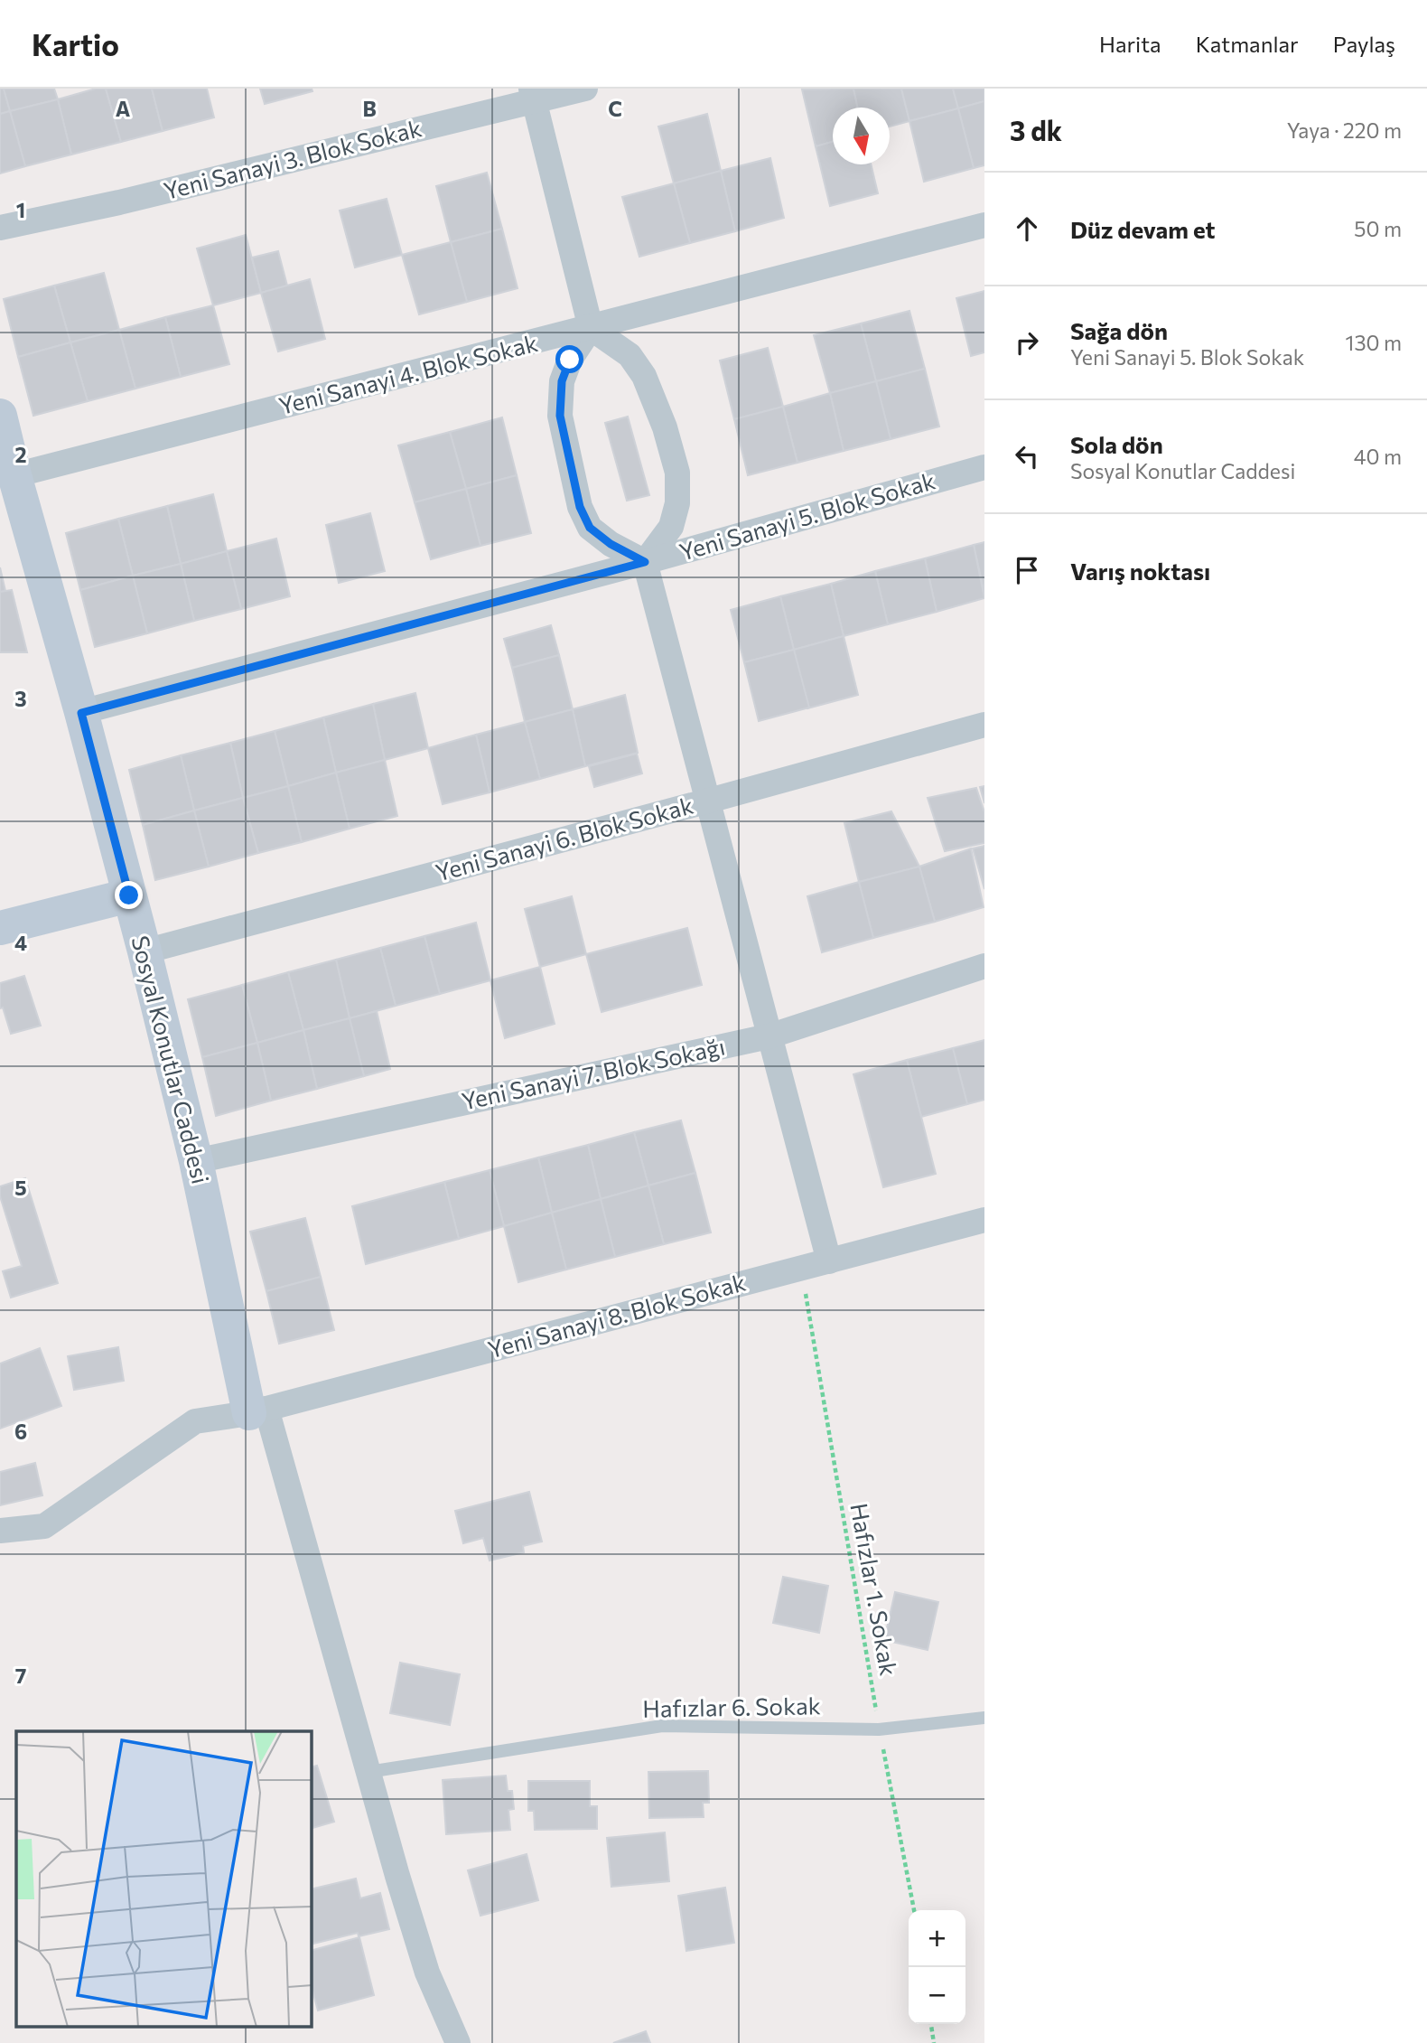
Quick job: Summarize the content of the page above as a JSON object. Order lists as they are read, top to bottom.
{
  "streets": {
    "street": [
      "Yeni Sanayi 3. Blok Sokak",
      "Yeni Sanayi 4. Blok Sokak",
      "Yeni Sanayi 5. Blok Sokak",
      "Yeni Sanayi 6. Blok Sokak",
      "Sosyal Konutlar Caddesi",
      "Yeni Sanayi 7. Blok Sokağı",
      "Yeni Sanayi 8. Blok Sokak"
    ],
    "lane": ["Hafızlar 6. Sokak"],
    "path": ["Hafızlar 1. Sokak"]
  },
  "crossings": [
    ["Yeni Sanayi 4. Blok Sokak", "Sosyal Konutlar Caddesi"],
    ["Yeni Sanayi 5. Blok Sokak", "Sosyal Konutlar Caddesi"],
    ["Yeni Sanayi 6. Blok Sokak", "Sosyal Konutlar Caddesi"],
    ["Sosyal Konutlar Caddesi", "Yeni Sanayi 7. Blok Sokağı"],
    ["Sosyal Konutlar Caddesi", "Yeni Sanayi 8. Blok Sokak"],
    ["Yeni Sanayi 8. Blok Sokak", "Hafızlar 1. Sokak"],
    ["Hafızlar 1. Sokak", "Hafızlar 6. Sokak"]
  ],
  "north": "bottom",
  "page": {
    "header": "Kartio",
    "nav": ["Harita", "Katmanlar", "Paylaş"],
    "heading": ["3 dk", "Yaya · 220 m"],
    "list": [
      ["Düz devam et", "50 m"],
      ["Sağa dön", "Yeni Sanayi 5. Blok Sokak", "130 m"],
      ["Sola dön", "Sosyal Konutlar Caddesi", "40 m"],
      "Varış noktası"
    ],
    "map_buttons": ["+", "−"]
  },
  "grid": {
    "columns": ["A", "B", "C"],
    "rows": [
      "1",
      "2",
      "3",
      "4",
      "5",
      "6",
      "7"
    ]
  }
}
